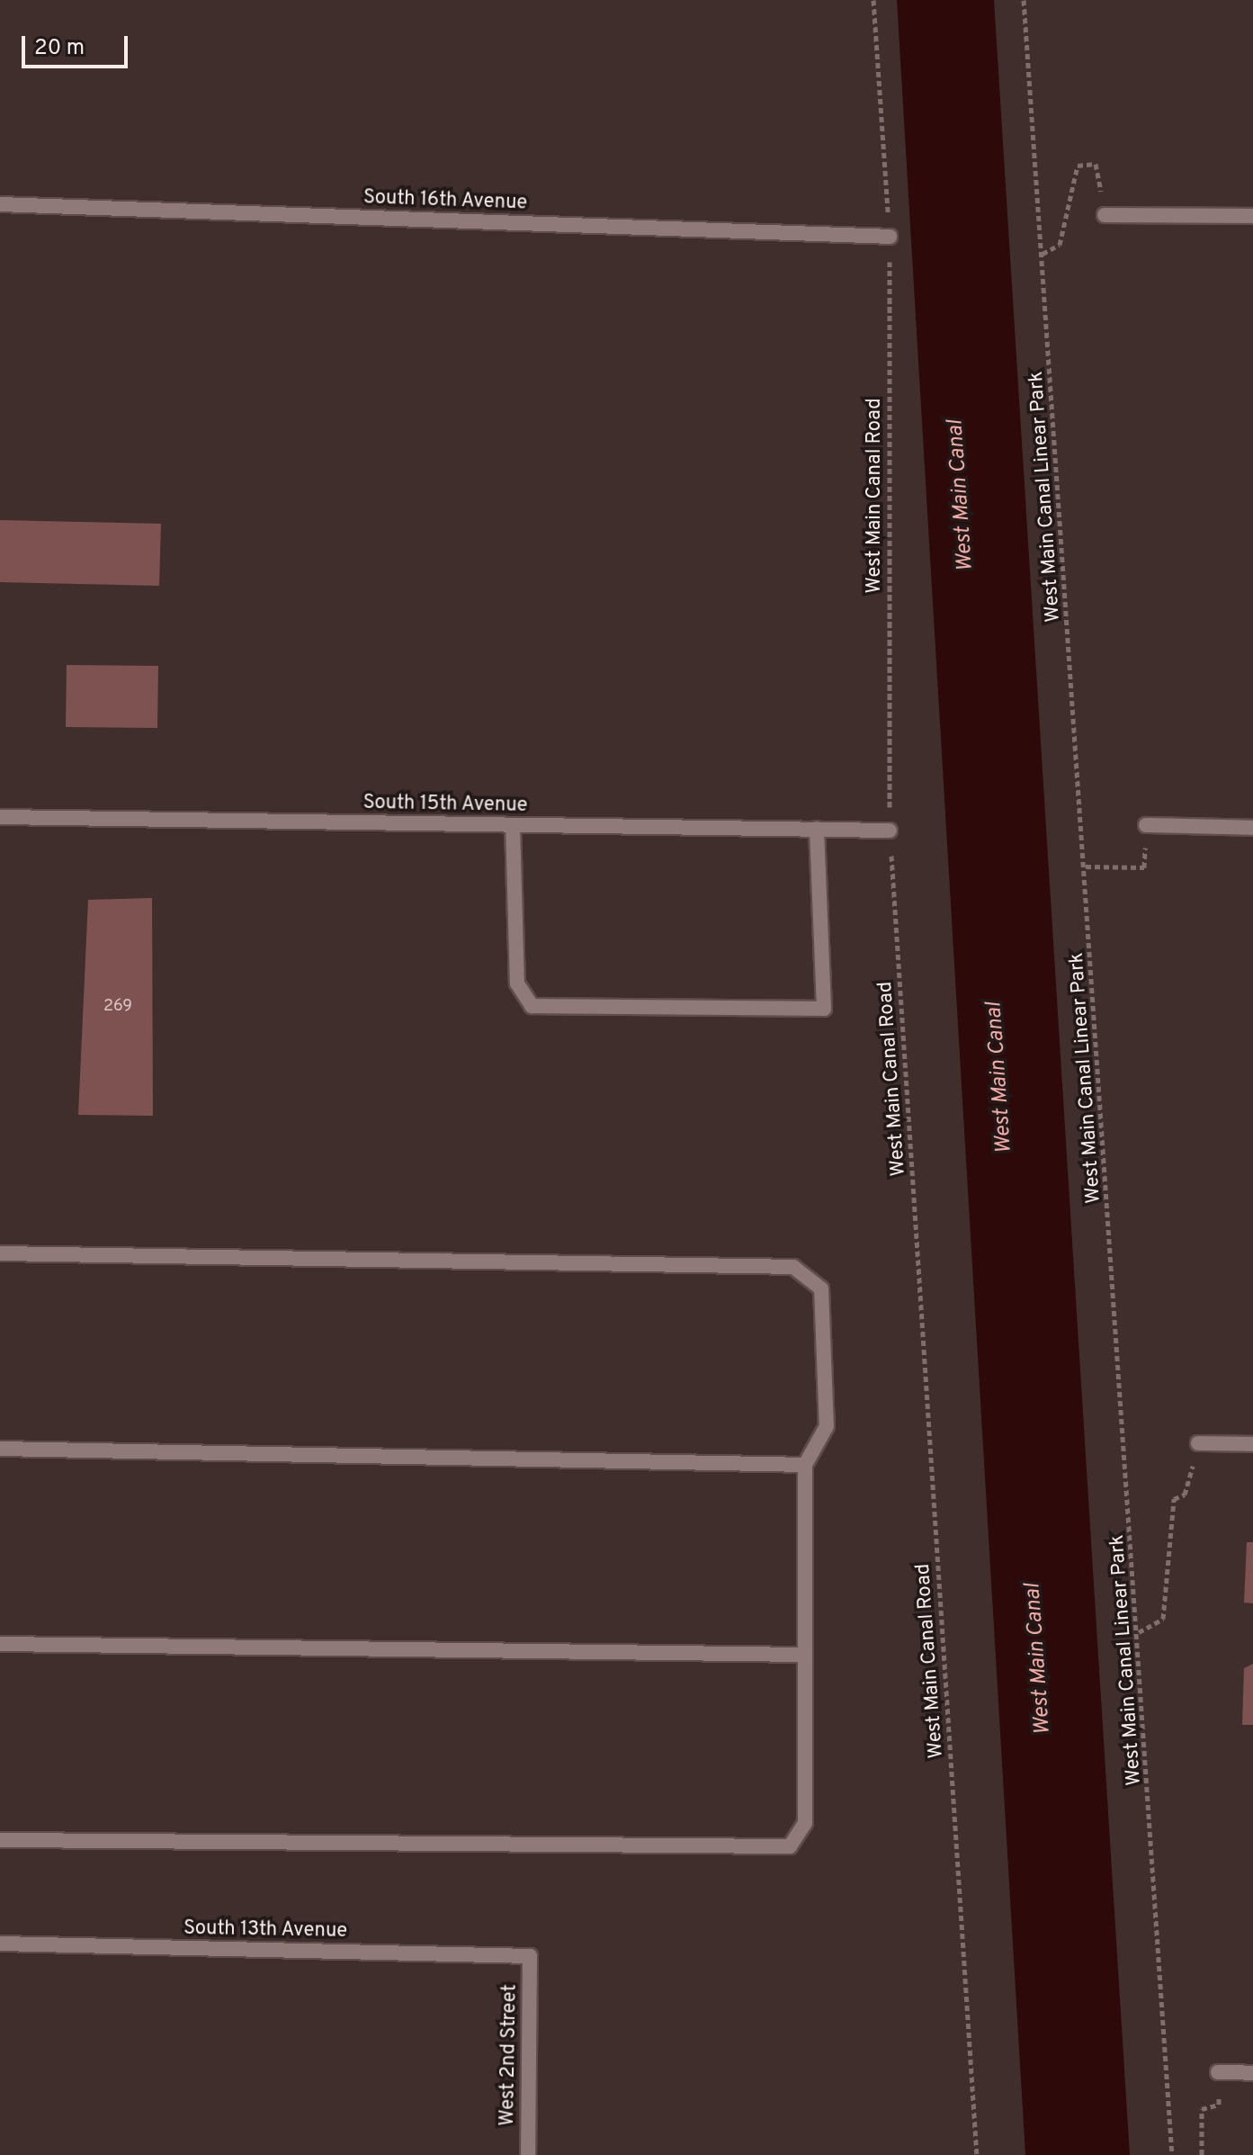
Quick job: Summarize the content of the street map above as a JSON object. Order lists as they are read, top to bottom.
{
  "streets": {
    "street": [
      "South 16th Avenue",
      "South 15th Avenue",
      "South 13th Avenue",
      "West 2nd Street"
    ],
    "path": ["West Main Canal Road", "West Main Canal Linear Park"]
  },
  "crossings": [
    ["South 16th Avenue", "West Main Canal Road"],
    ["West Main Canal Road", "South 15th Avenue"],
    ["South 13th Avenue", "West 2nd Street"]
  ],
  "water": ["West Main Canal"],
  "house_numbers": ["269"],
  "scale_bar": "20 m"
}
